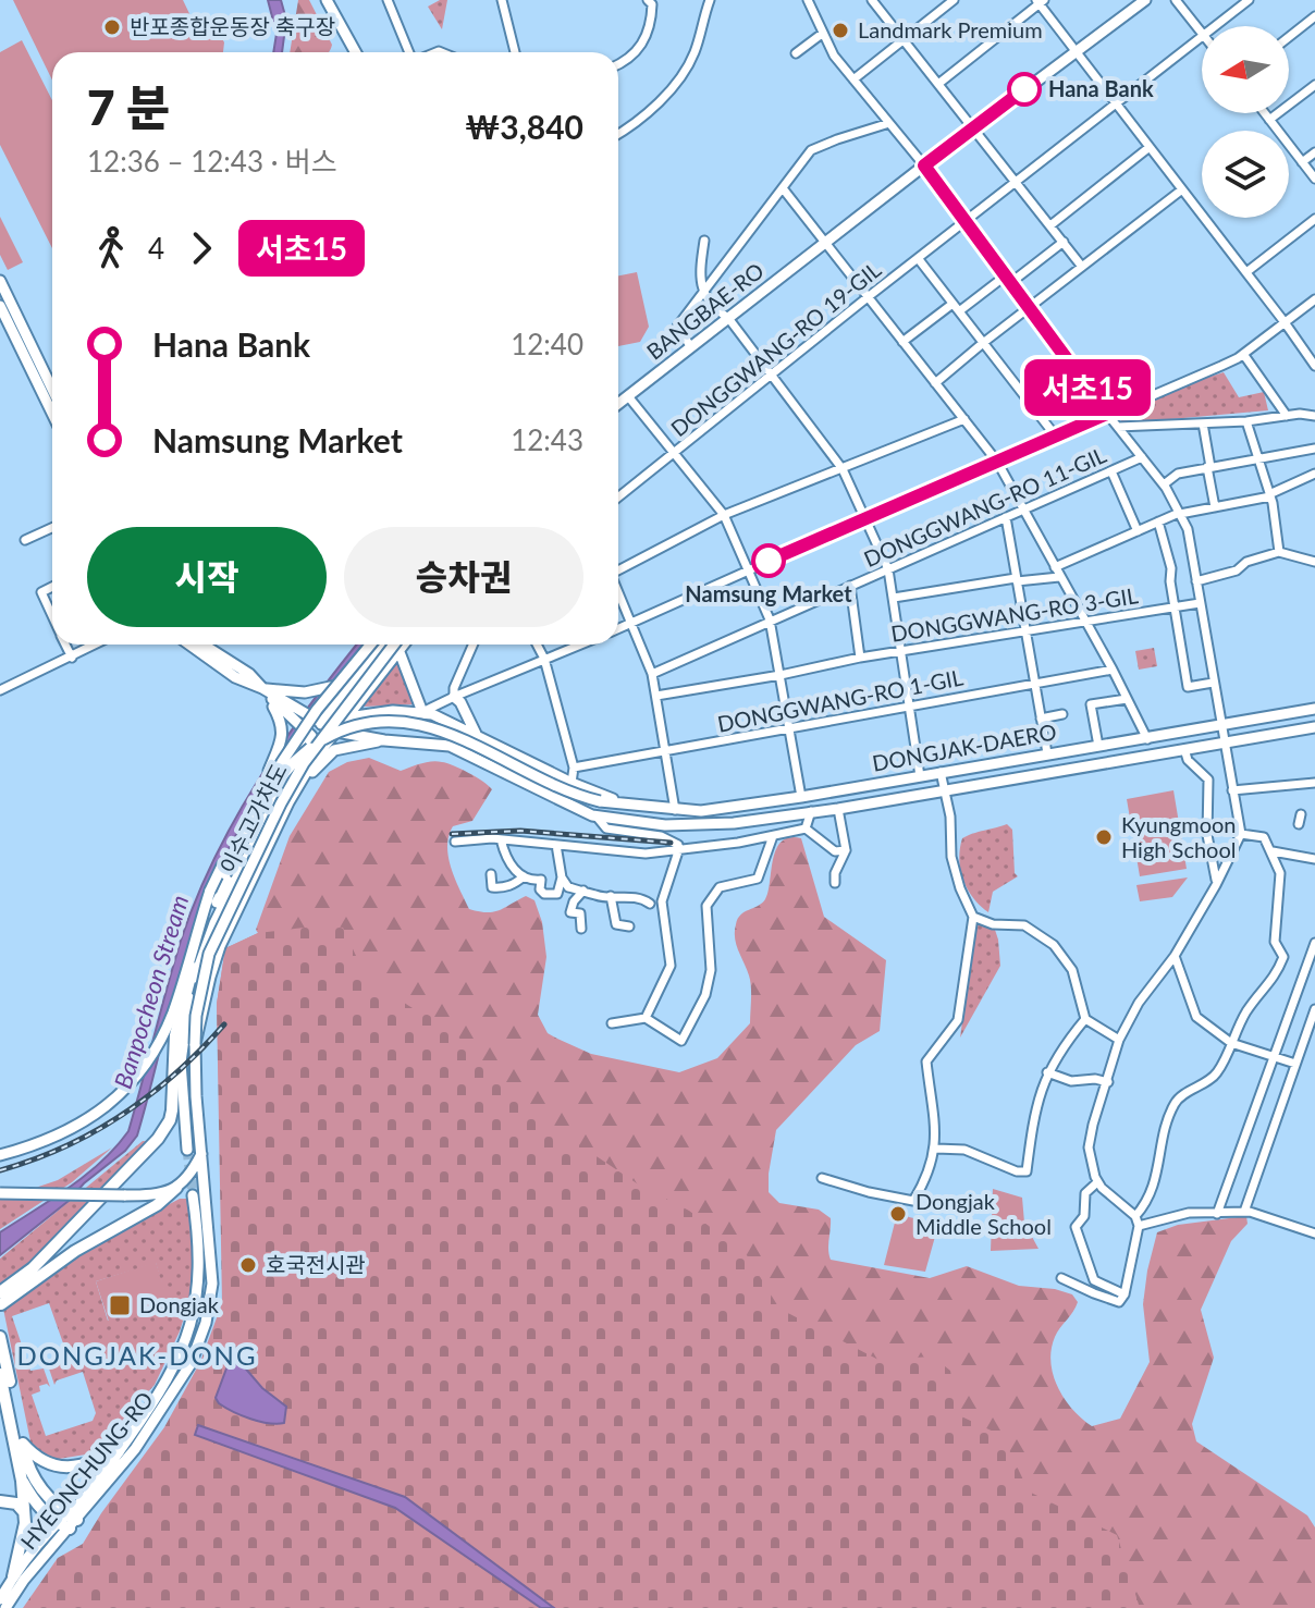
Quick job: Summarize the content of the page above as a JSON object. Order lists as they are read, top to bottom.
{
  "streets": {
    "main road": [
      "BANGBAE-RO",
      "DONGJAK-DAERO",
      "이수고가차도",
      "HYEONCHUNG-RO"
    ],
    "street": [
      "DONGGWANG-RO 19-GIL",
      "DONGGWANG-RO 11-GIL",
      "DONGGWANG-RO 3-GIL",
      "DONGGWANG-RO 1-GIL"
    ]
  },
  "crossings": [
    ["DONGJAK-DAERO", "이수고가차도"],
    ["DONGJAK-DAERO", "HYEONCHUNG-RO"],
    ["이수고가차도", "HYEONCHUNG-RO"]
  ],
  "districts": ["DONGJAK-DONG"],
  "water": ["Banpocheon Stream"],
  "places": {
    "other": [
      "반포종합운동장 축구장",
      "Landmark Premium",
      "Hana Bank",
      "Namsung Market",
      "Kyungmoon High School",
      "Dongjak Middle School",
      "호국전시관"
    ],
    "transit": ["Dongjak"]
  },
  "lines": ["bus line 서초15"],
  "north": "left",
  "page": {
    "on_map": "서초15",
    "heading": ["7 분", "12:36 – 12:43 · 버스", "₩3,840"],
    "legs": ["4", "서초15"],
    "list": [
      {
        "name": "Hana Bank",
        "value": "12:40"
      },
      {
        "name": "Namsung Market",
        "value": "12:43"
      }
    ],
    "buttons": ["시작", "승차권"]
  }
}
